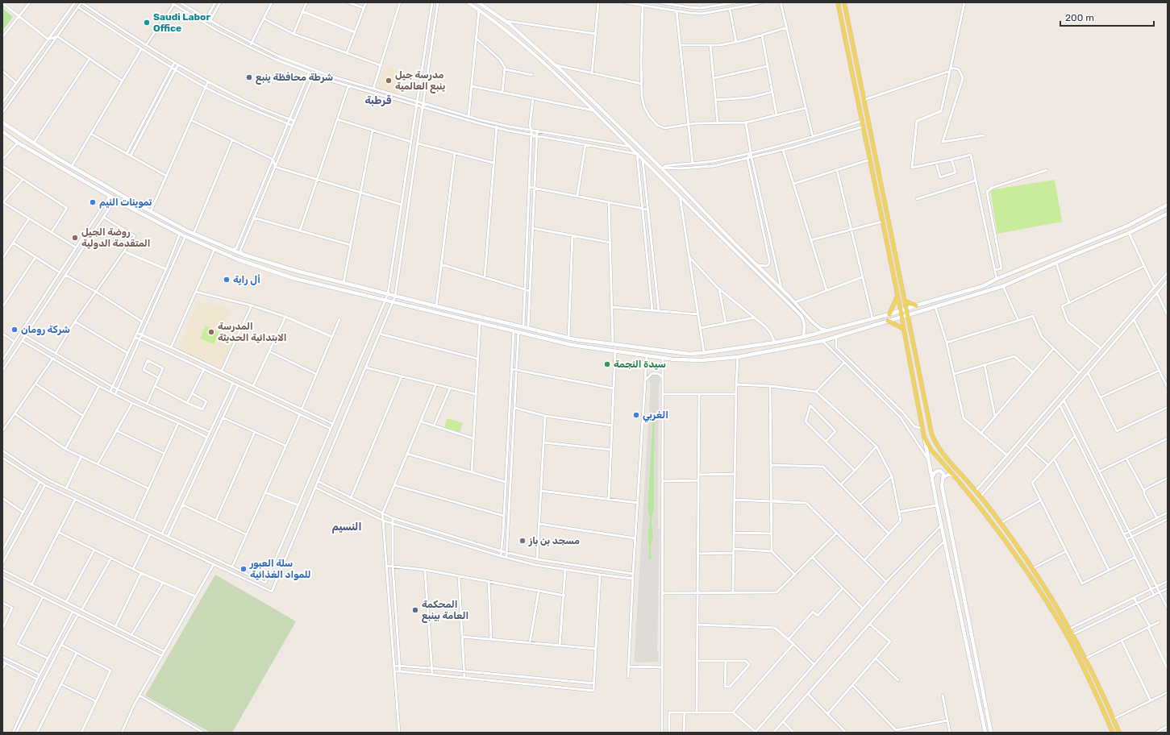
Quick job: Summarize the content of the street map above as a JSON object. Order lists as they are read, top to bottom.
{
  "districts": ["قرطبة", "النسيم"],
  "places": [
    "Saudi Labor Office",
    "شرطة محافظة ينبع",
    "مدرسة جيل ينبع العالمية",
    "تموينات النيم",
    "روضة الجيل المتقدمة الدولية",
    "أل راية",
    "شركة رومان",
    "المدرسة الابتدائية الحديثة",
    "سيدة النجمة",
    "الغربي",
    "مسجد بن باز",
    "سلة العبور للمواد الغذائية",
    "المحكمة العامة بينبع"
  ],
  "scale_bar": "200 m"
}
